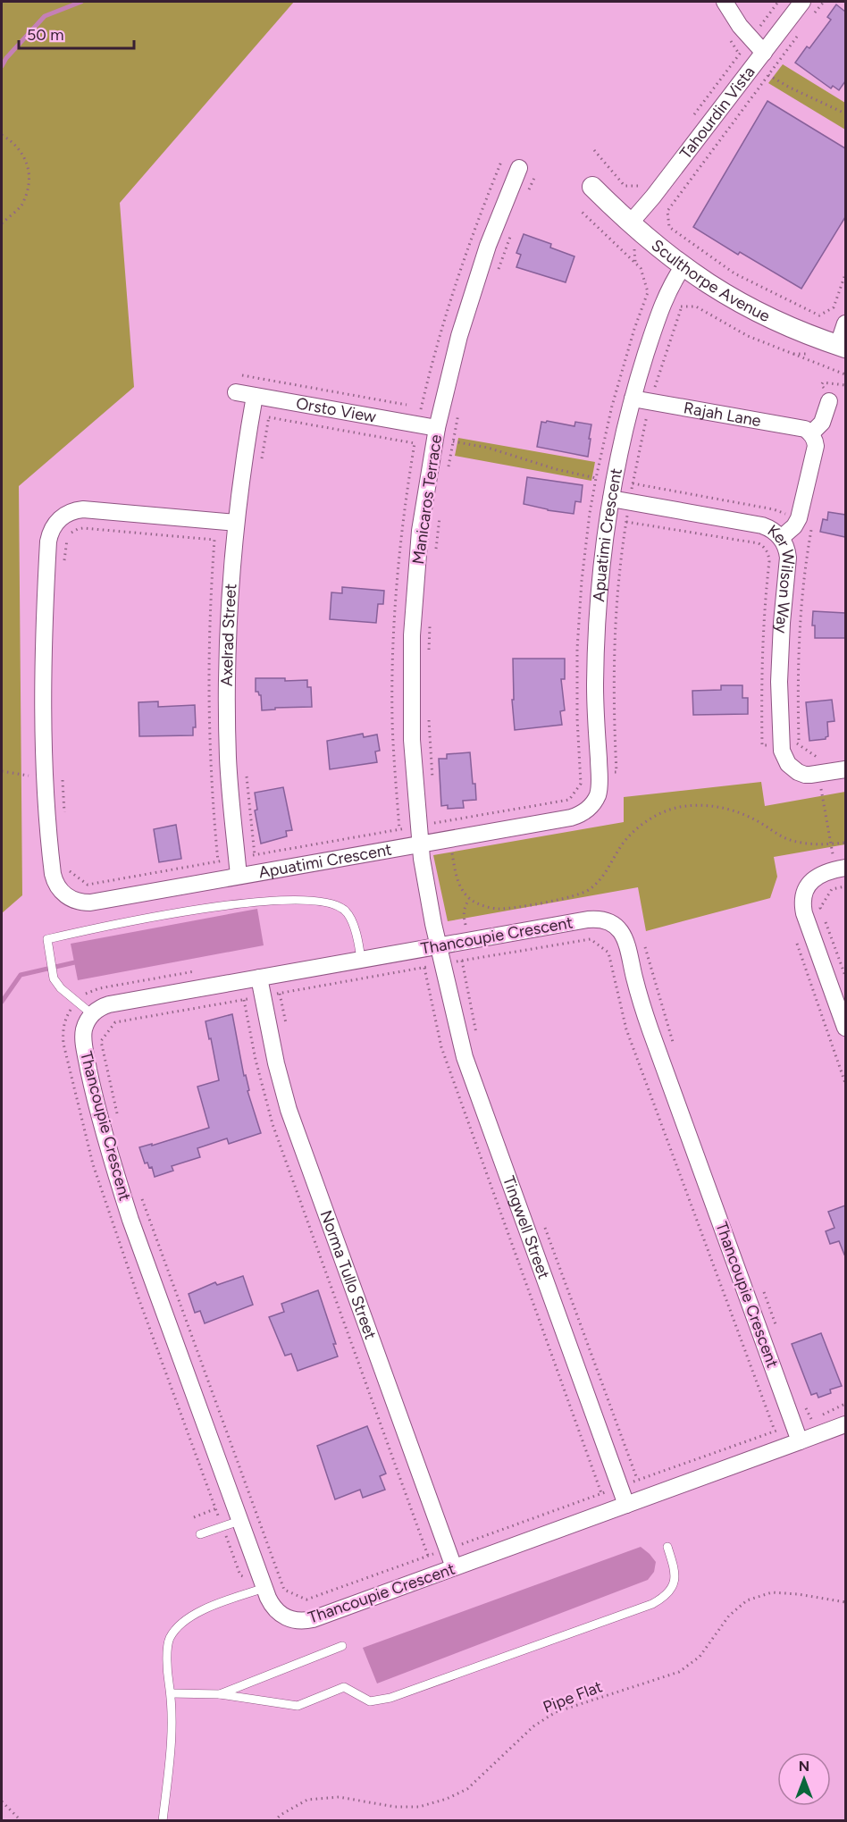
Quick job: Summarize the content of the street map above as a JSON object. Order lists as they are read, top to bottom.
{
  "streets": {
    "street": [
      "Tahourdin Vista",
      "Sculthorpe Avenue",
      "Orsto View",
      "Rajah Lane",
      "Manicaros Terrace",
      "Apuatimi Crescent",
      "Ker Wilson Way",
      "Axelrad Street",
      "Thancoupie Crescent",
      "Tingwell Street",
      "Norma Tullo Street"
    ],
    "path": ["Pipe Flat"]
  },
  "crossings": [
    ["Tahourdin Vista", "Sculthorpe Avenue"],
    ["Sculthorpe Avenue", "Apuatimi Crescent"],
    ["Orsto View", "Manicaros Terrace"],
    ["Orsto View", "Axelrad Street"],
    ["Rajah Lane", "Apuatimi Crescent"],
    ["Manicaros Terrace", "Apuatimi Crescent"],
    ["Manicaros Terrace", "Thancoupie Crescent"],
    ["Manicaros Terrace", "Tingwell Street"],
    ["Apuatimi Crescent", "Ker Wilson Way"],
    ["Apuatimi Crescent", "Axelrad Street"],
    ["Thancoupie Crescent", "Tingwell Street"],
    ["Thancoupie Crescent", "Norma Tullo Street"]
  ],
  "scale_bar": "50 m",
  "north": "top"
}
